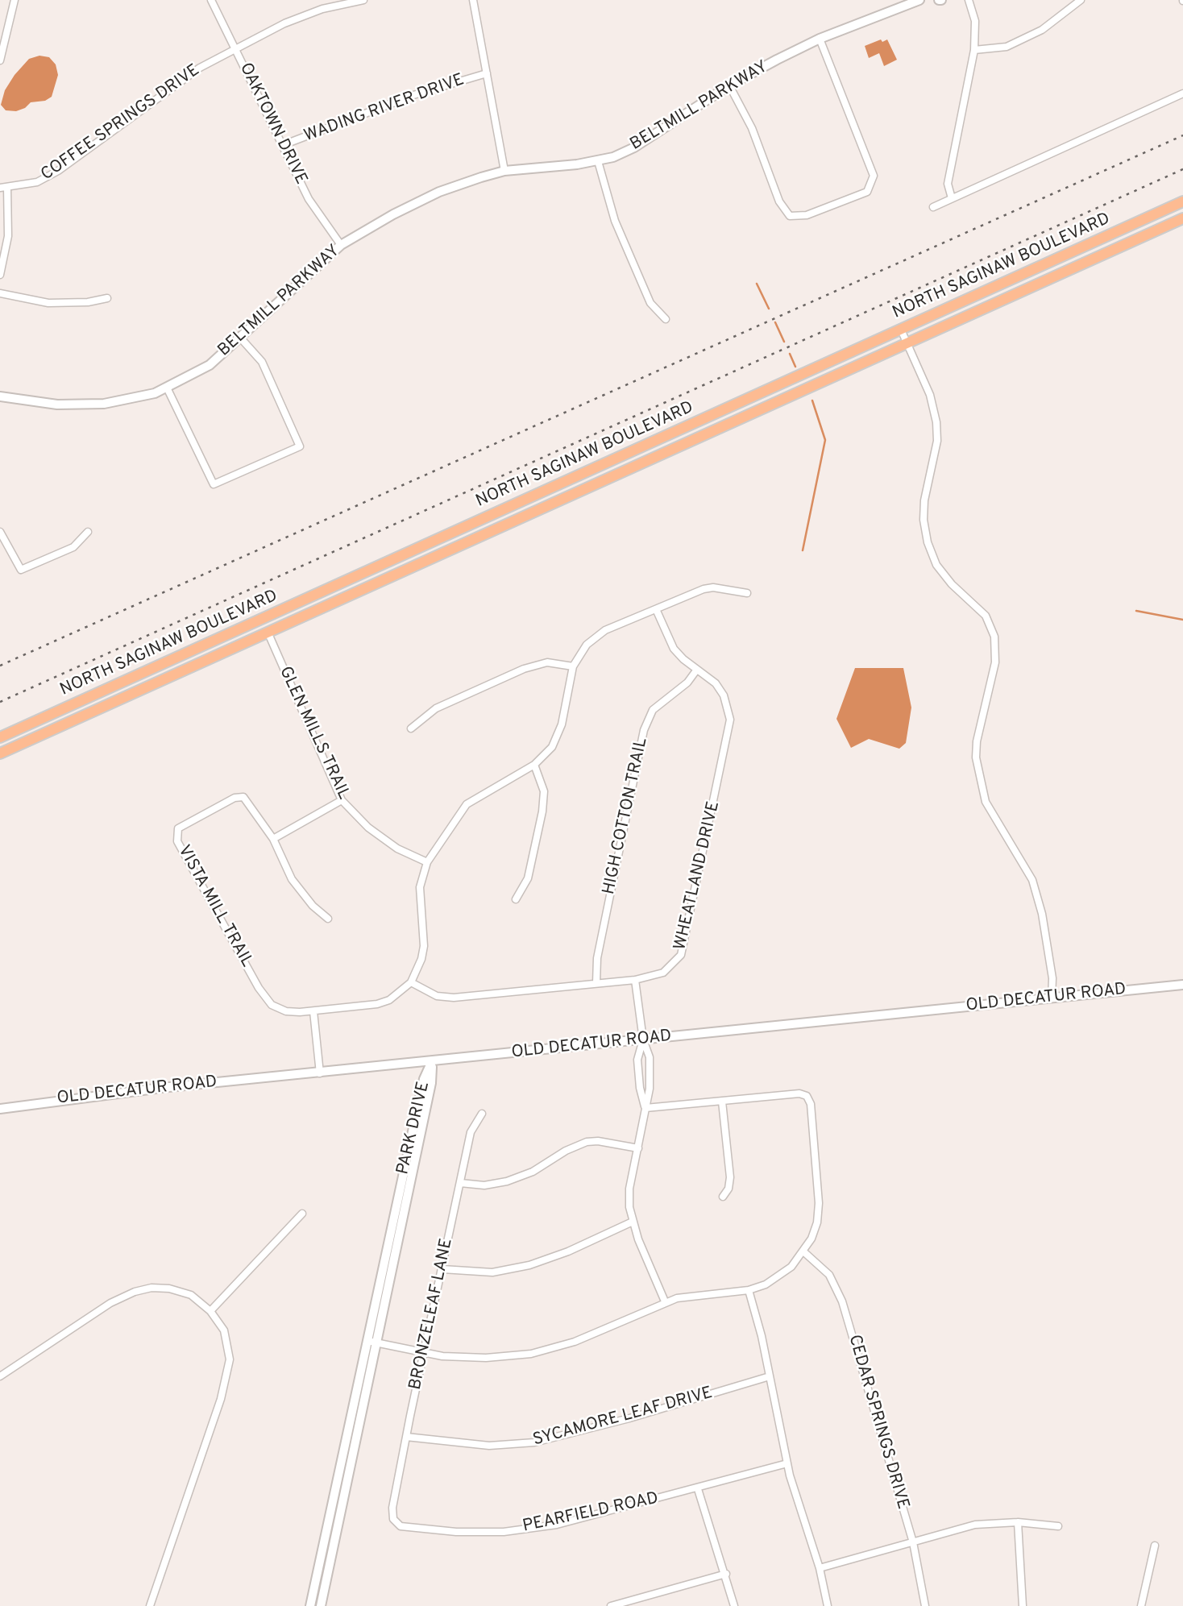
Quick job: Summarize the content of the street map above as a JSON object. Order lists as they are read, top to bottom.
{
  "streets": {
    "main road": ["NORTH SAGINAW BOULEVARD"],
    "street": [
      "BELTMILL PARKWAY",
      "WADING RIVER DRIVE",
      "COFFEE SPRINGS DRIVE",
      "OAKTOWN DRIVE",
      "GLEN MILLS TRAIL",
      "HIGH COTTON TRAIL",
      "WHEATLAND DRIVE",
      "VISTA MILL TRAIL",
      "OLD DECATUR ROAD",
      "PARK DRIVE",
      "BRONZELEAF LANE",
      "SYCAMORE LEAF DRIVE",
      "CEDAR SPRINGS DRIVE",
      "PEARFIELD ROAD"
    ]
  },
  "crossings": [
    ["BELTMILL PARKWAY", "OAKTOWN DRIVE"],
    ["WADING RIVER DRIVE", "OAKTOWN DRIVE"],
    ["COFFEE SPRINGS DRIVE", "OAKTOWN DRIVE"],
    ["NORTH SAGINAW BOULEVARD", "GLEN MILLS TRAIL"],
    ["HIGH COTTON TRAIL", "WHEATLAND DRIVE"],
    ["OLD DECATUR ROAD", "PARK DRIVE"],
    ["BRONZELEAF LANE", "SYCAMORE LEAF DRIVE"],
    ["BRONZELEAF LANE", "PEARFIELD ROAD"]
  ]
}
